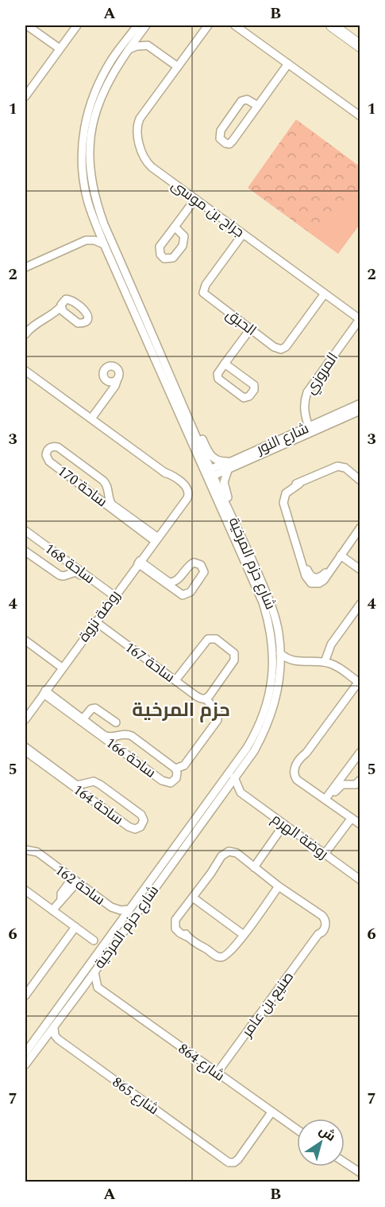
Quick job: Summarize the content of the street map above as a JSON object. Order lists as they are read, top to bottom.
{
  "streets": {
    "street": [
      "جراح بن موسى",
      "الحبق",
      "المروزي",
      "شارع النور",
      "ساحة 170",
      "ساحة 168",
      "شارع حزم المرخية",
      "روضة نزوة",
      "ساحة 167",
      "ساحة 166",
      "ساحة 164",
      "روضة الهرم",
      "ساحة 162",
      "صنيع بن عامر",
      "شارع 864",
      "شارع 865"
    ]
  },
  "crossings": [
    ["جراح بن موسى", "الحبق"],
    ["جراح بن موسى", "المروزي"],
    ["المروزي", "شارع النور"],
    ["شارع النور", "شارع حزم المرخية"],
    ["ساحة 170", "روضة نزوة"],
    ["ساحة 168", "روضة نزوة"],
    ["شارع حزم المرخية", "ساحة 162"],
    ["روضة نزوة", "ساحة 167"],
    ["روضة نزوة", "ساحة 166"],
    ["صنيع بن عامر", "شارع 864"],
    ["شارع 864", "شارع 865"]
  ],
  "districts": ["حزم المرخية"],
  "north": "top right",
  "grid": {
    "columns": ["A", "B"],
    "rows": [
      "1",
      "2",
      "3",
      "4",
      "5",
      "6",
      "7"
    ]
  }
}
